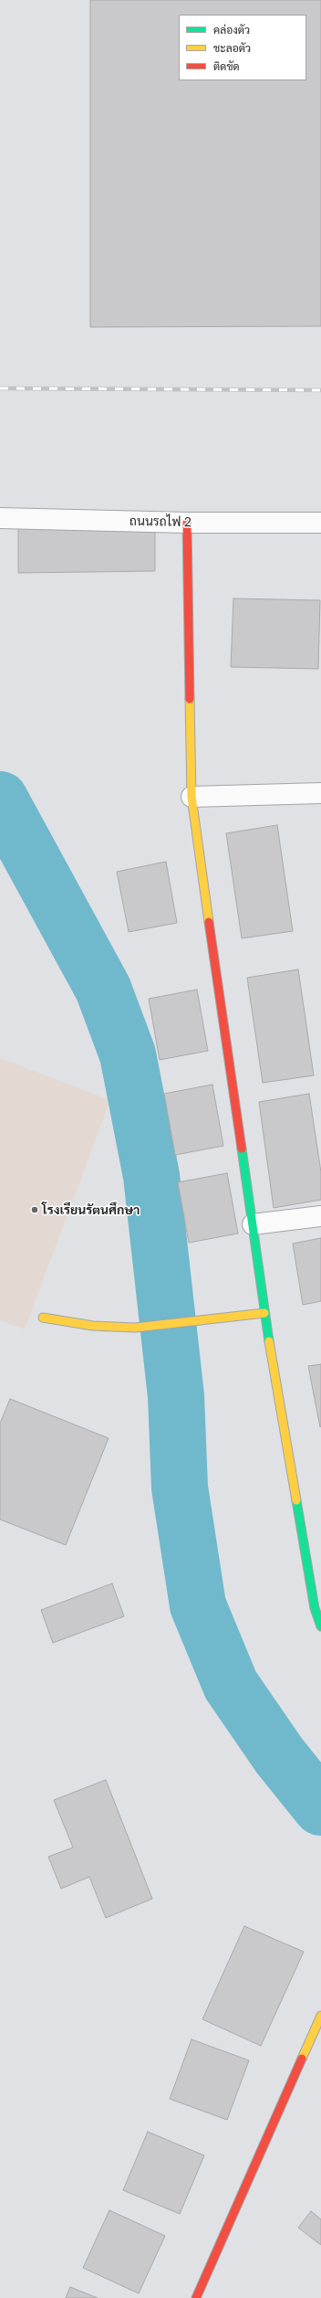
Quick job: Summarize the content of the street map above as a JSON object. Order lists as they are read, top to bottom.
{
  "streets": {
    "street": ["ถนนรถไฟ 2"]
  },
  "places": ["โรงเรียนรัตนศึกษา"],
  "legend": ["คล่องตัว", "ชะลอตัว", "ติดขัด"]
}
